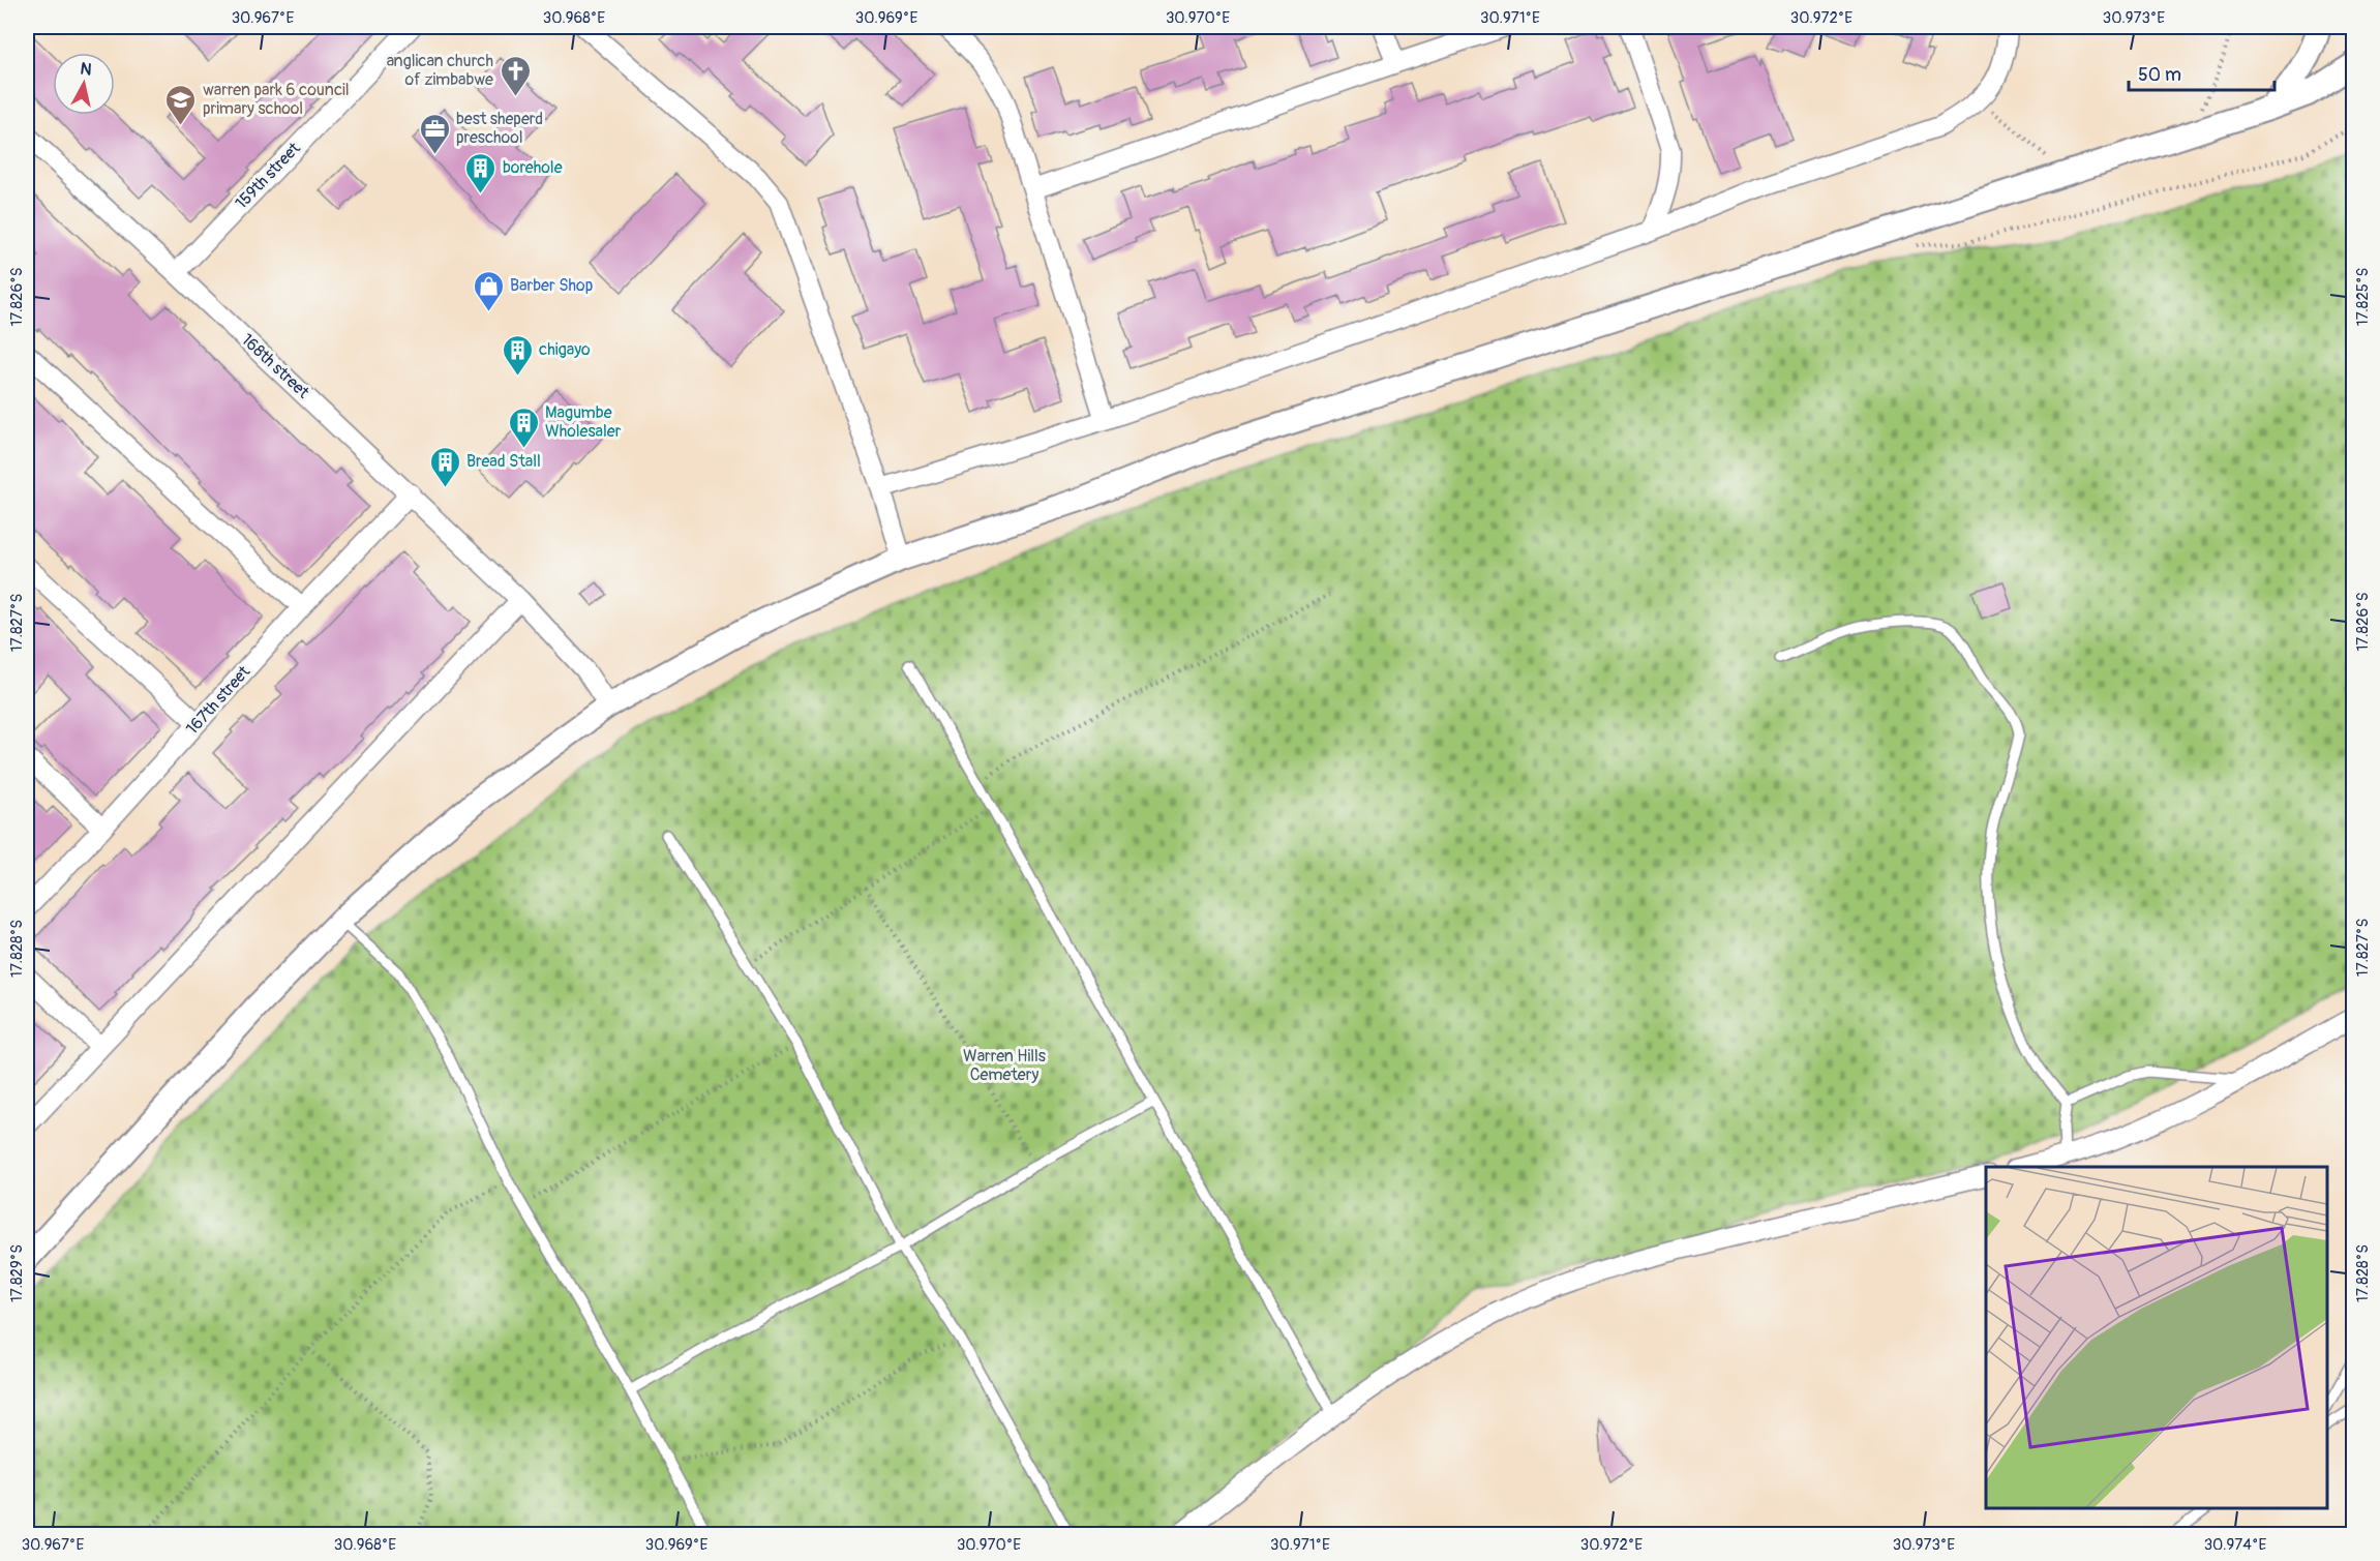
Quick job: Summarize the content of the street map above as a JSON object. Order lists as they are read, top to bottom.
{
  "streets": {
    "street": ["159th street", "168th street", "167th street"]
  },
  "crossings": [
    ["159th street", "168th street"],
    ["168th street", "167th street"]
  ],
  "parks": ["Warren Hills Cemetery"],
  "places": {
    "church": ["anglican church of zimbabwe"],
    "school or university": ["warren park 6 council primary school"],
    "office": ["best sheperd preschool"],
    "building": [
      "borehole",
      "chigayo",
      "Magumbe Wholesaler",
      "Bread Stall"
    ],
    "shop": ["Barber Shop"]
  },
  "scale_bar": "50 m",
  "north": "top",
  "coordinates": [
    "30.967°E",
    "30.968°E",
    "30.969°E",
    "30.970°E",
    "30.971°E",
    "30.972°E",
    "30.973°E",
    "17.825°S",
    "17.826°S",
    "17.827°S",
    "17.828°S",
    "17.829°S",
    "30.974°E"
  ]
}
